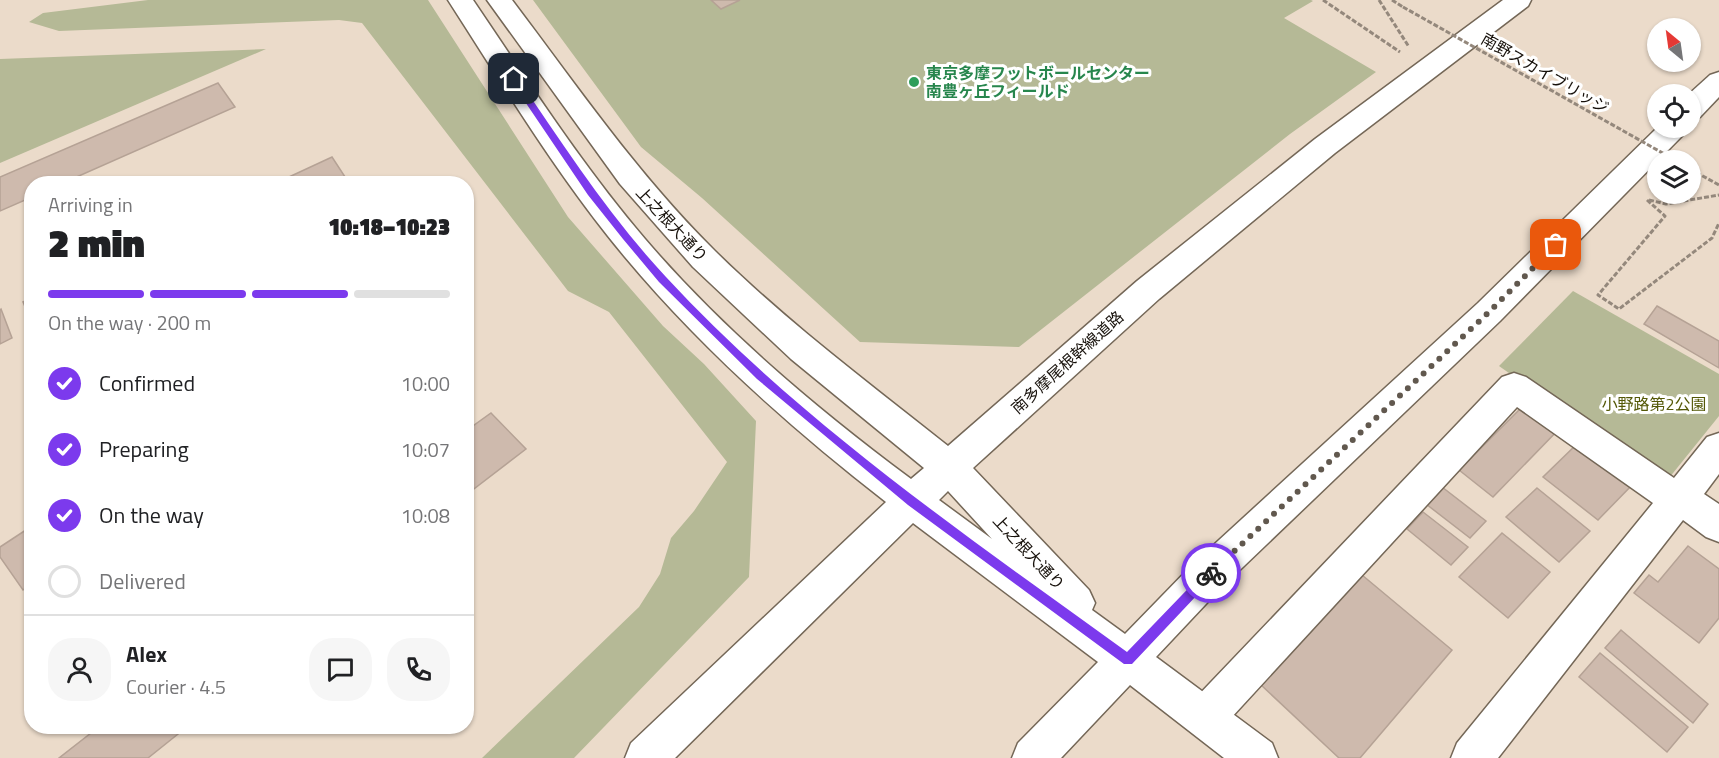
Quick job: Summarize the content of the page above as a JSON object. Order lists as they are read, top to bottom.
{
  "streets": {
    "street": ["上之根大通り", "南多摩尾根幹線道路"],
    "path": ["南野スカイブリッジ"]
  },
  "crossings": [
    ["上之根大通り", "南多摩尾根幹線道路"]
  ],
  "parks": ["小野路第2公園"],
  "places": ["東京多摩フットボールセンター 南豊ヶ丘フィールド"],
  "north": "top left",
  "page": {
    "heading": ["2 min", "Arriving in", "10:18–10:23"],
    "panel": ["Alex", "Courier · 4.5"],
    "bar": "On the way · 200 m",
    "list": [
      ["Confirmed", "10:00"],
      ["Preparing", "10:07"],
      ["On the way", "10:08"],
      "Delivered"
    ]
  }
}
